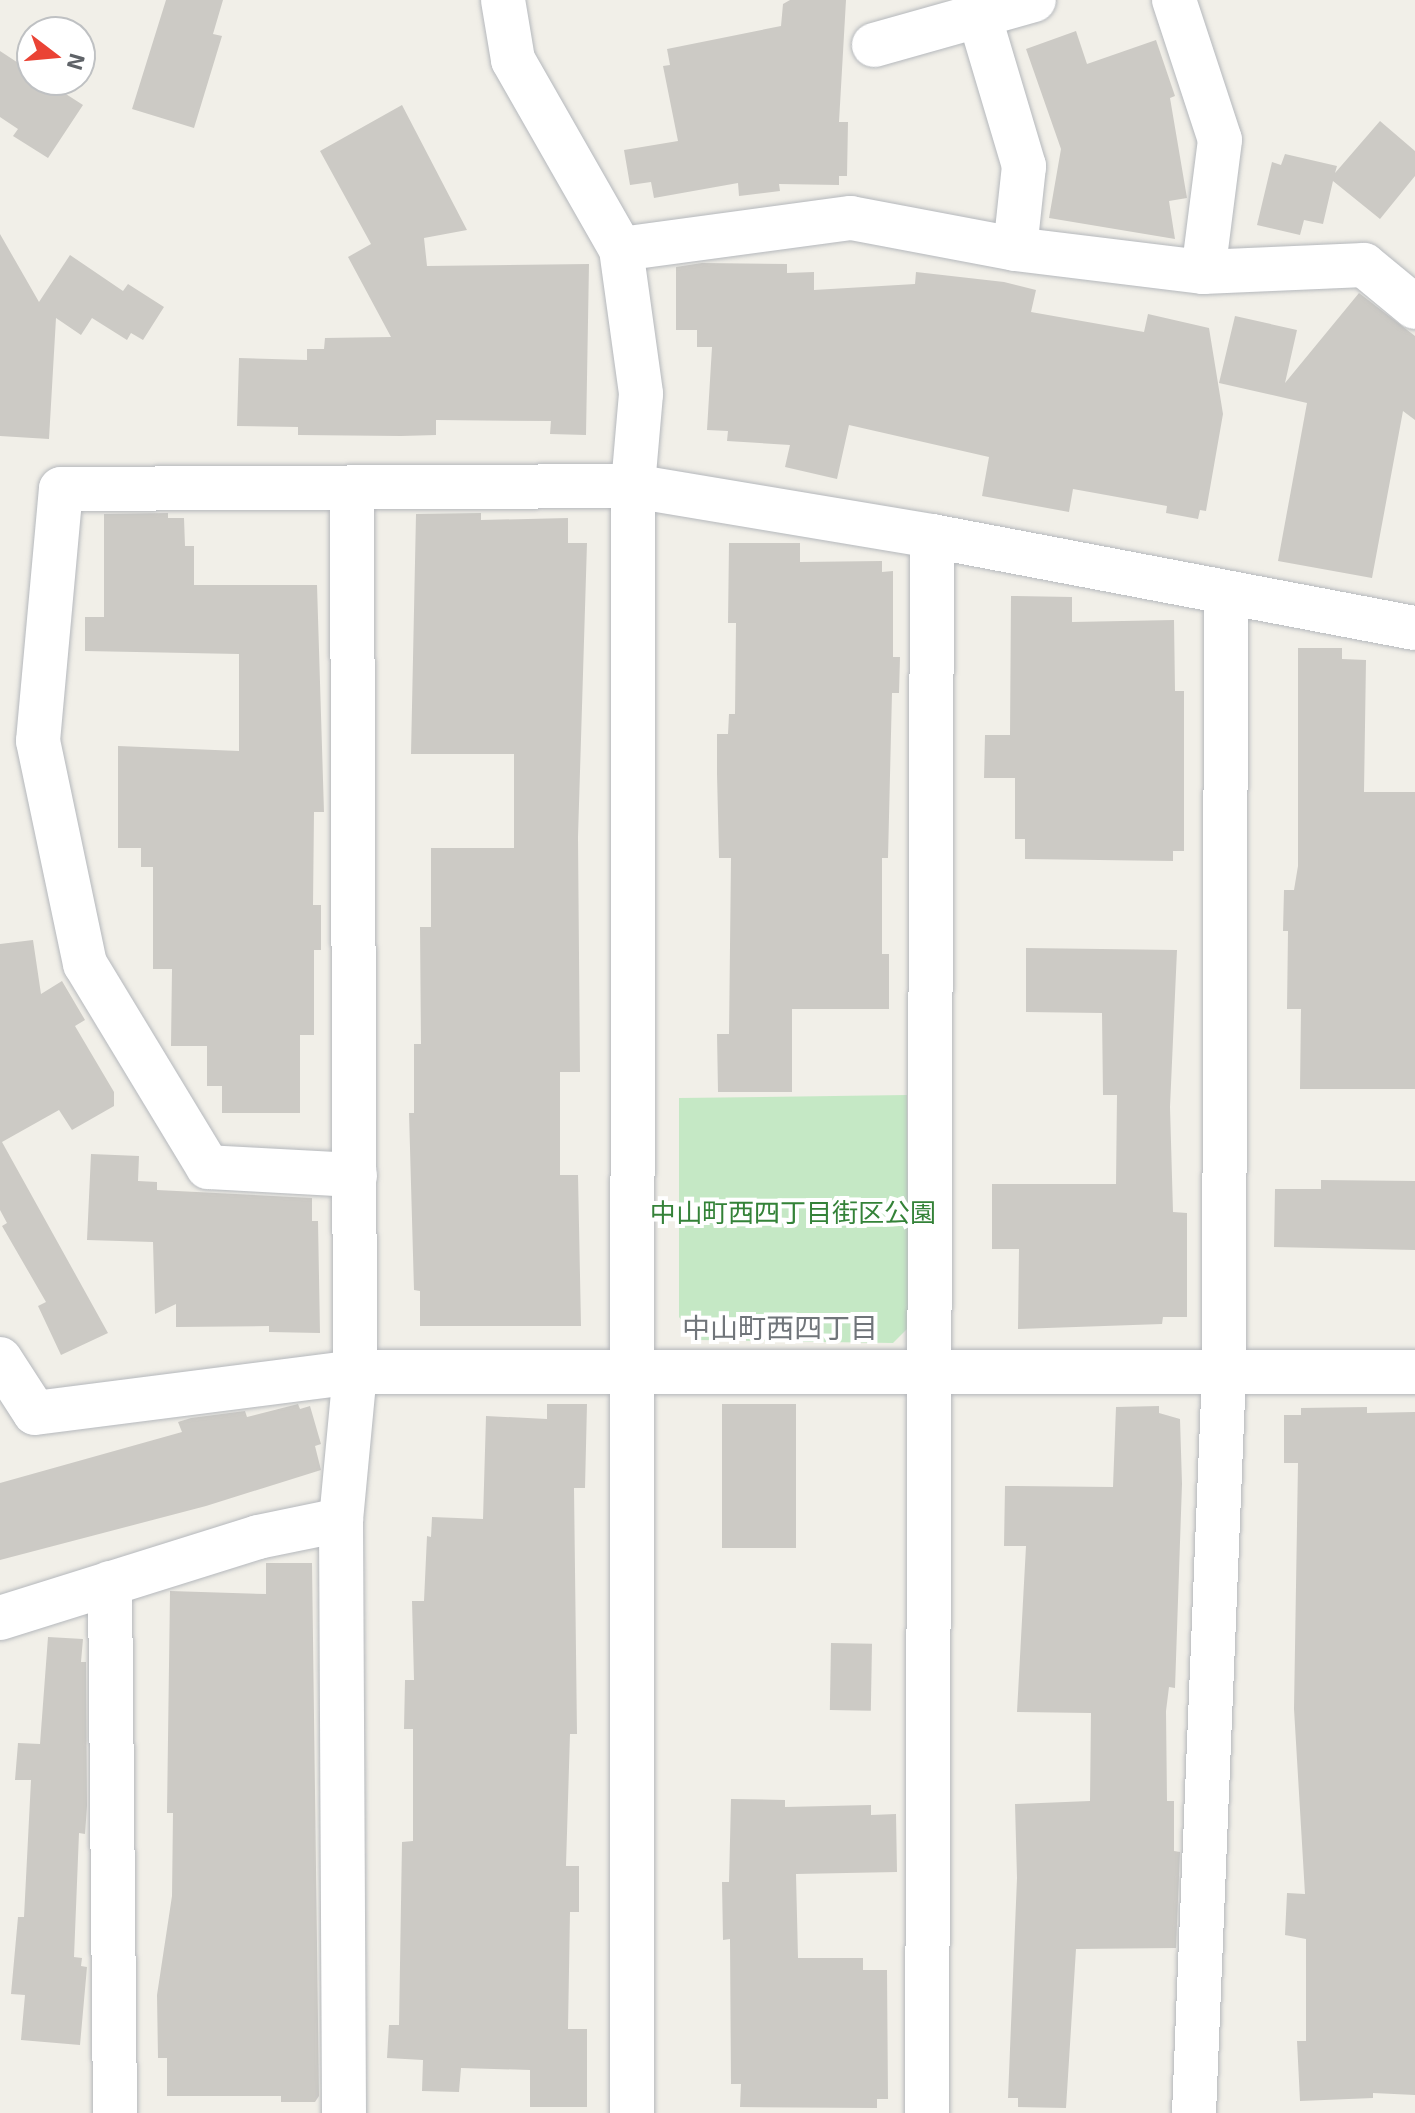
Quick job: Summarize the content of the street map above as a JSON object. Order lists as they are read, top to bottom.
{
  "districts": ["中山町西四丁目"],
  "parks": ["中山町西四丁目街区公園"],
  "north": "right"
}
